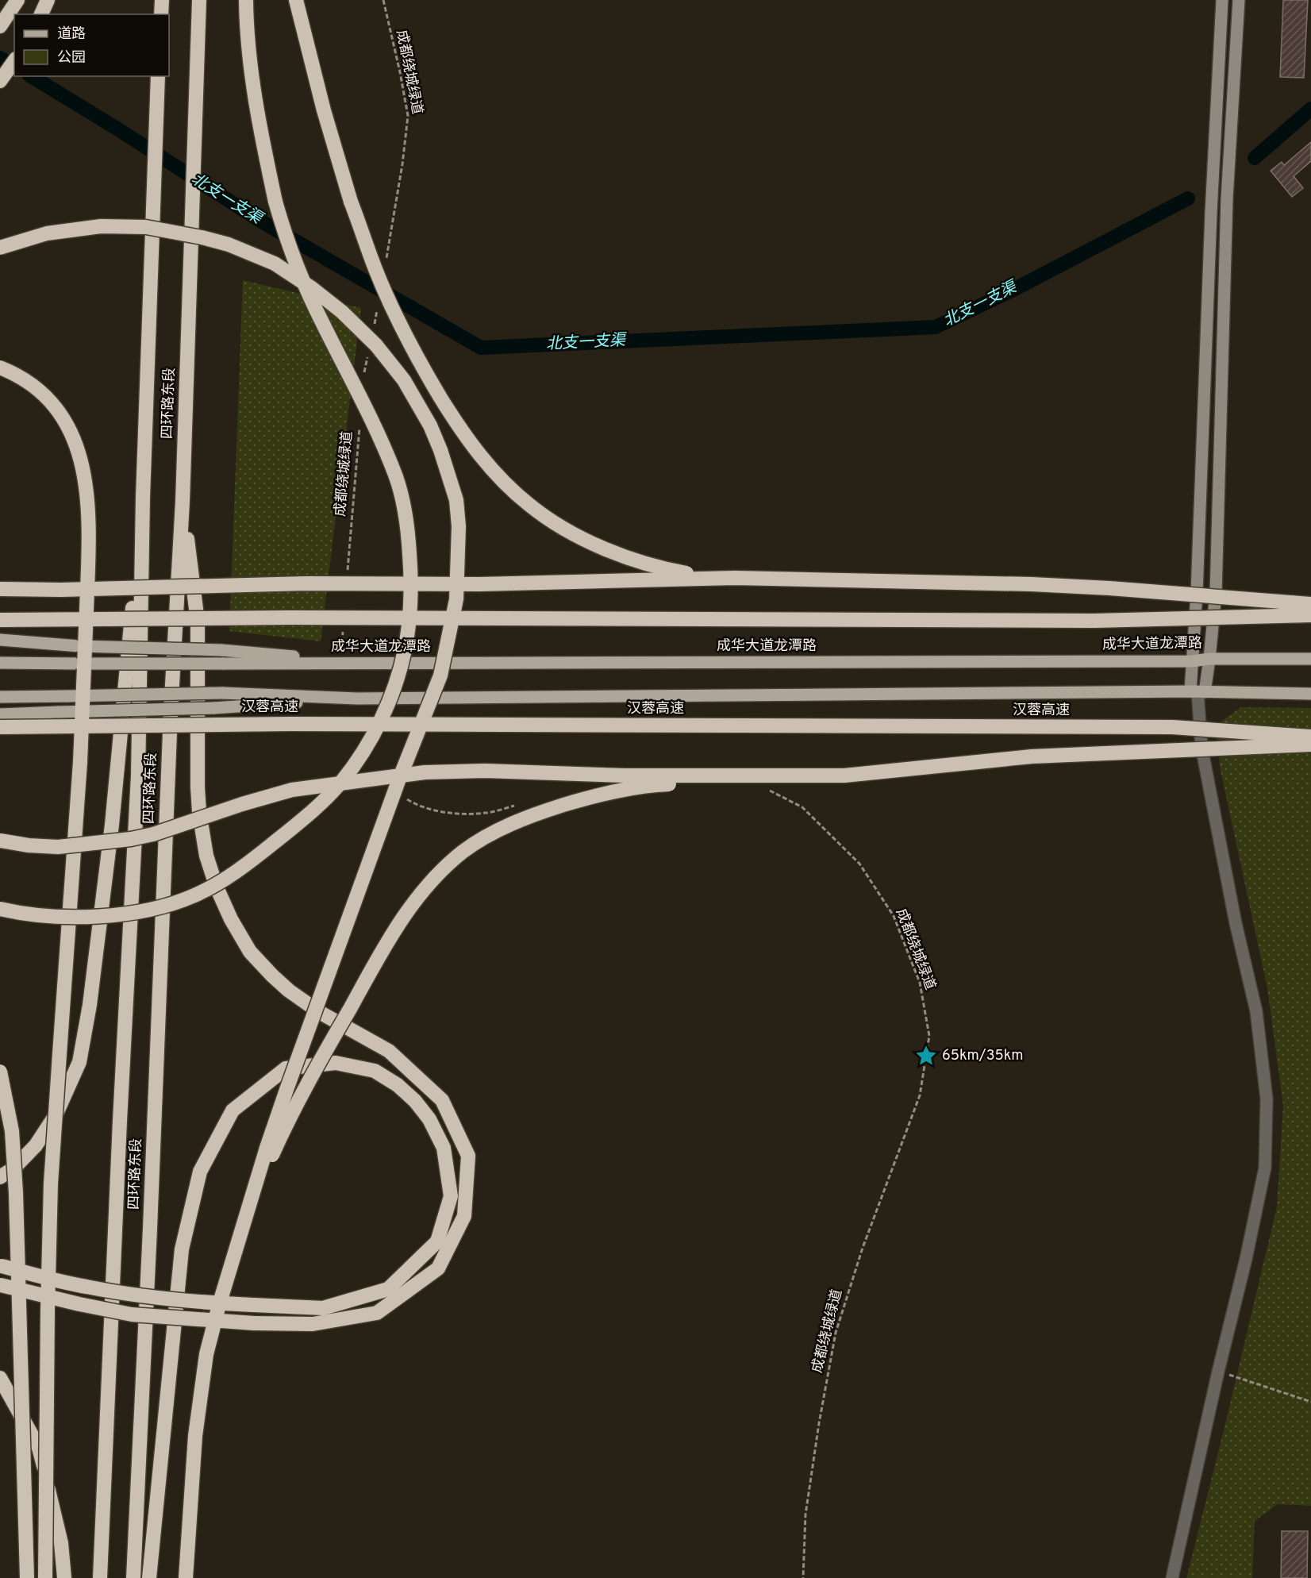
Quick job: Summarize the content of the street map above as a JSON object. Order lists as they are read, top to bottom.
{
  "streets": {
    "highway": ["四环路东段", "汉蓉高速"],
    "main road": ["成华大道龙潭路"],
    "path": ["成都绕城绿道"]
  },
  "water": ["北支一支渠"],
  "places": {
    "place": ["65km/35km"]
  },
  "legend": ["道路", "公园"]
}
